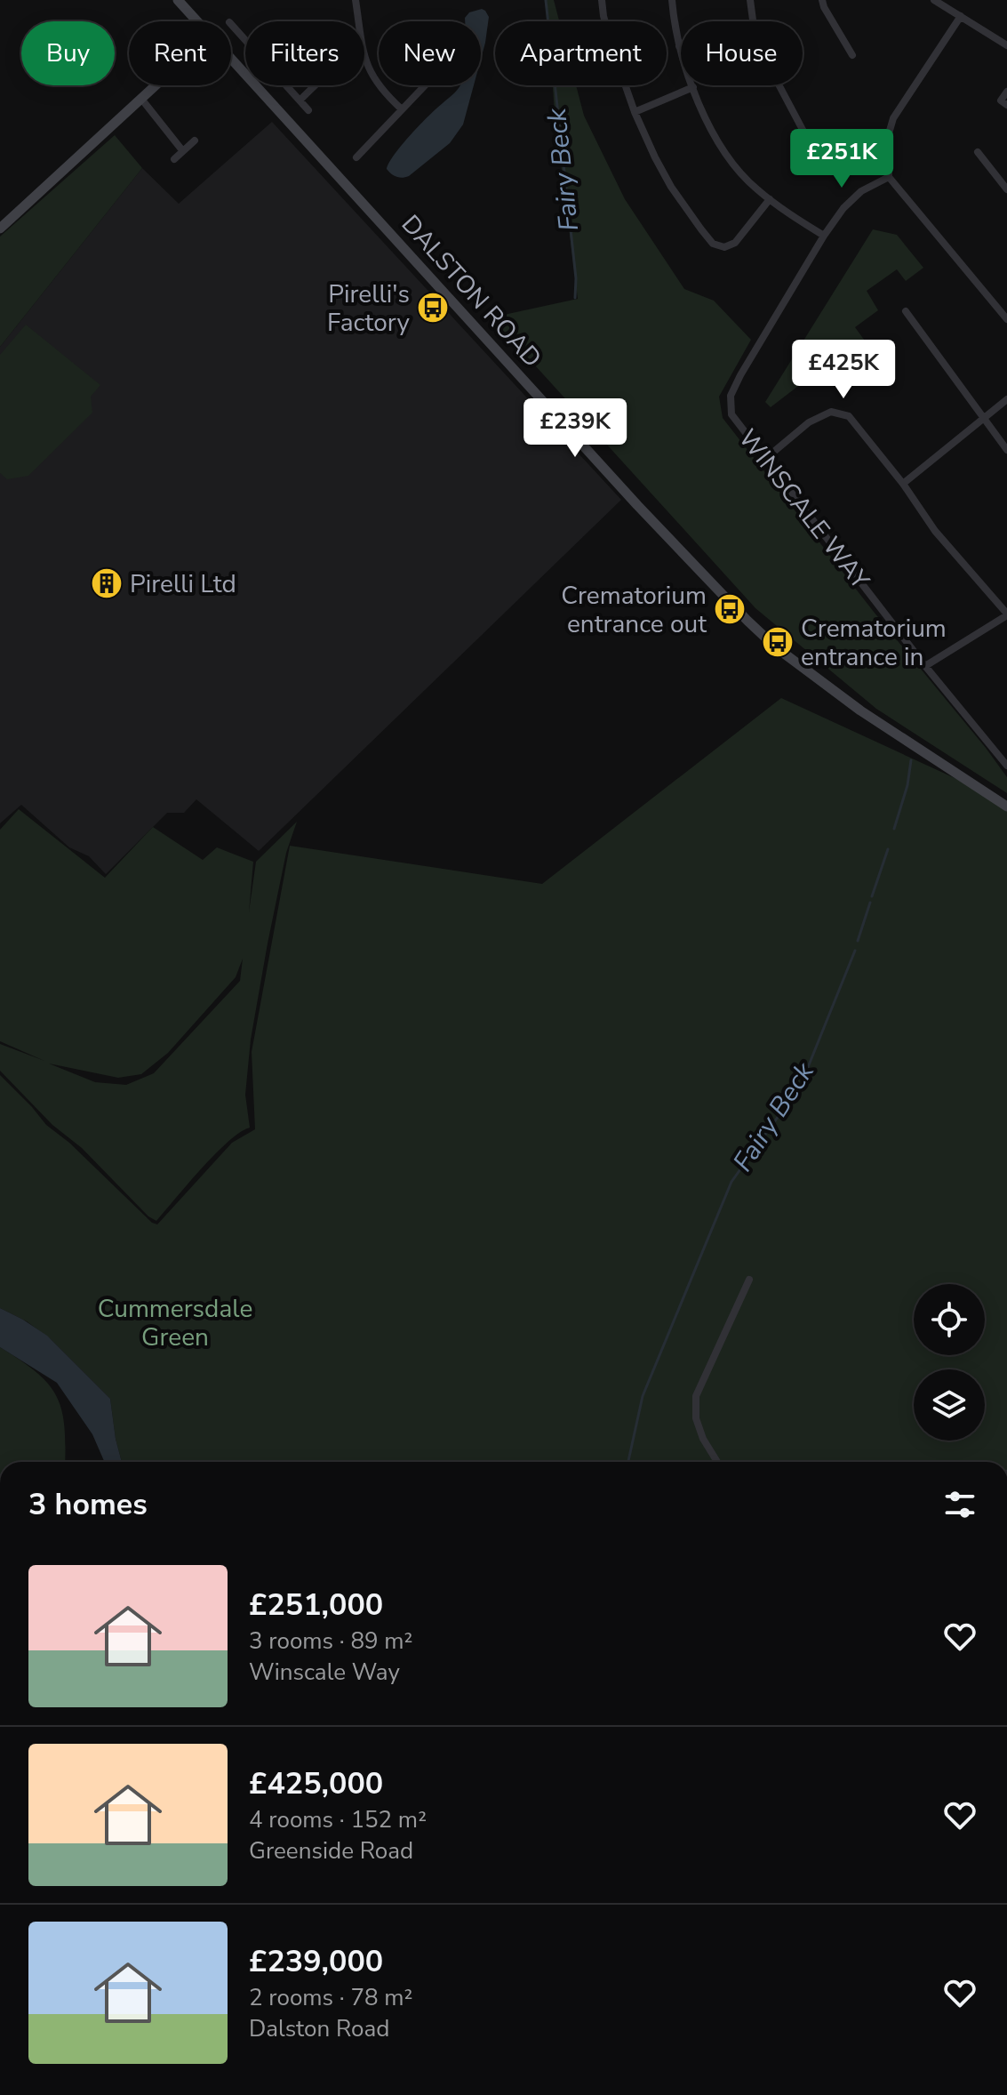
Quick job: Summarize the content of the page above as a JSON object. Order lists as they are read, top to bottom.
{
  "streets": {
    "main road": ["DALSTON ROAD"],
    "street": ["WINSCALE WAY"]
  },
  "water": ["Fairy Beck"],
  "parks": ["Cummersdale Green"],
  "places": {
    "bus stop": ["Pirelli's Factory", "Crematorium entrance out", "Crematorium entrance in"],
    "building": ["Pirelli Ltd"]
  },
  "page": {
    "chip": [
      "Buy",
      "Rent",
      "Filters",
      "New",
      "Apartment",
      "House"
    ],
    "price": ["£251K", "£425K", "£239K"],
    "heading": "3 homes",
    "list": [
      {
        "name": "£251,000",
        "note": "3 rooms · 89 m² · Winscale Way"
      },
      {
        "name": "£425,000",
        "note": "4 rooms · 152 m² · Greenside Road"
      },
      {
        "name": "£239,000",
        "note": "2 rooms · 78 m² · Dalston Road"
      }
    ]
  }
}
